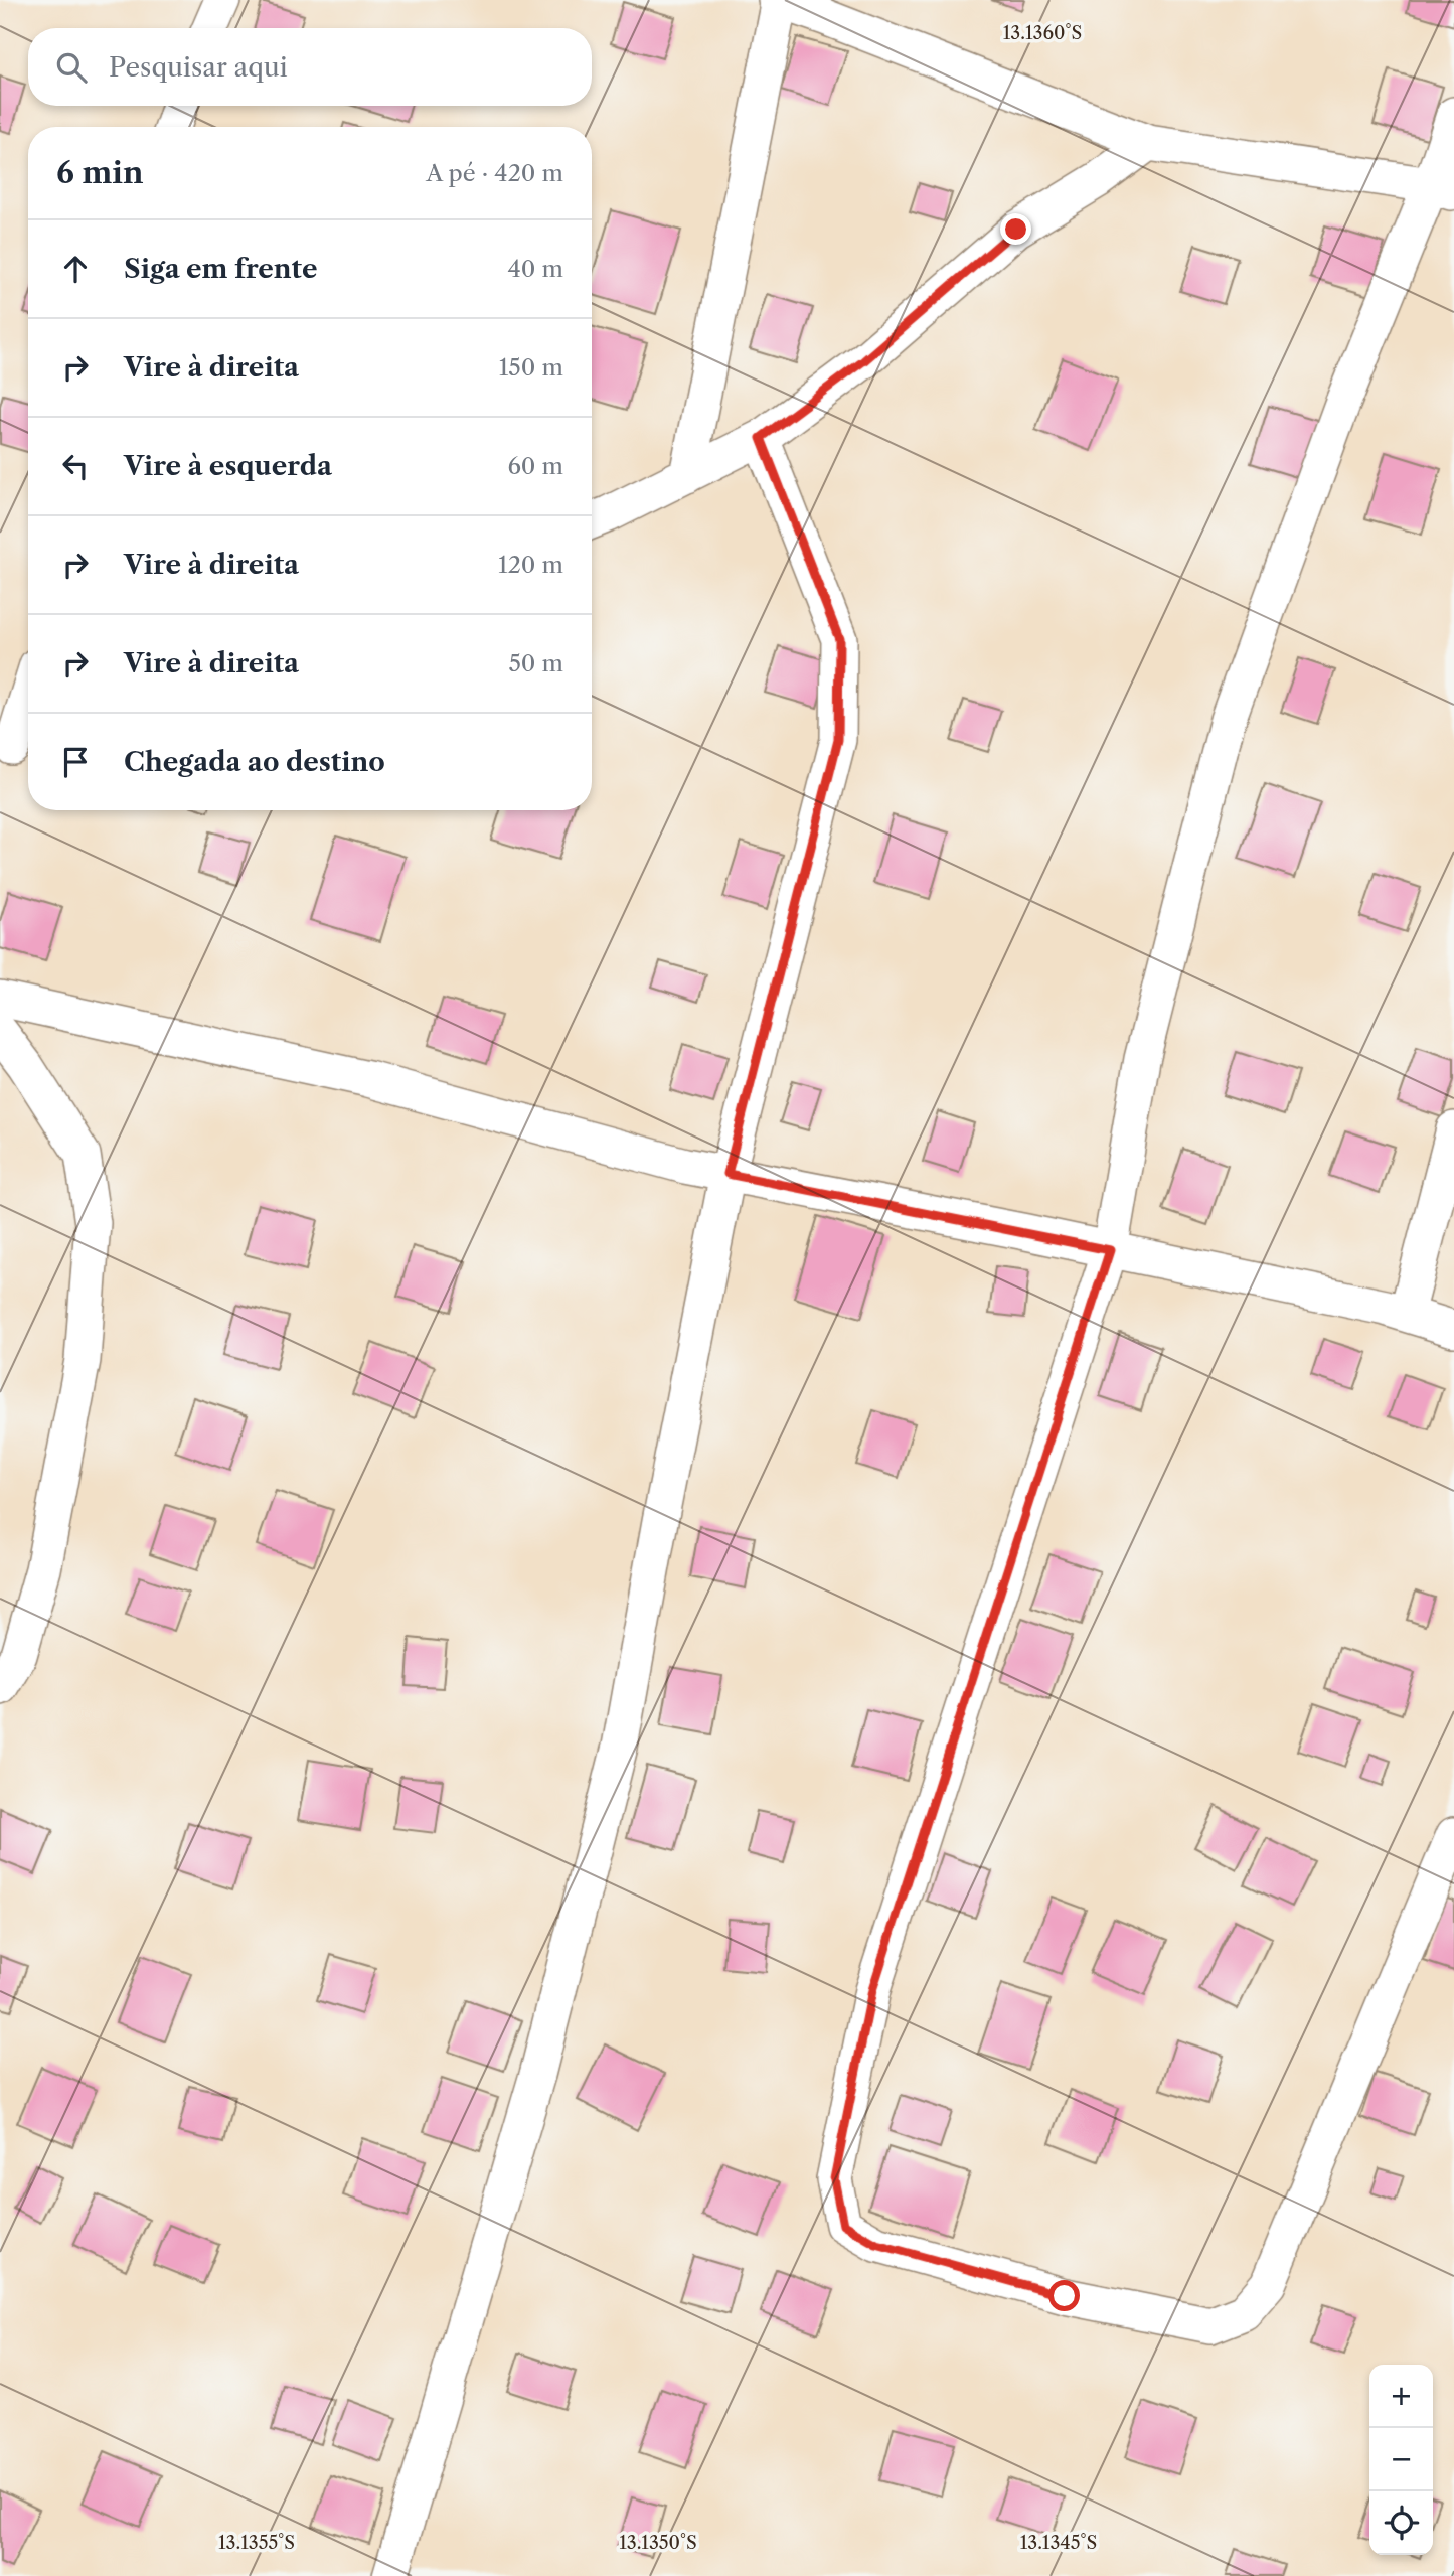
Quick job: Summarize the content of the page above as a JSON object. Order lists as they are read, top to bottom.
{
  "page": {
    "search": "Pesquisar aqui",
    "heading": ["6 min", "A pé · 420 m"],
    "list": [
      ["Siga em frente", "40 m"],
      ["Vire à direita", "150 m"],
      ["Vire à esquerda", "60 m"],
      ["Vire à direita", "120 m"],
      ["Vire à direita", "50 m"],
      "Chegada ao destino"
    ],
    "map_buttons": ["+", "−"]
  },
  "coordinates": [
    "13.1360°S",
    "13.1355°S",
    "13.1350°S",
    "13.1345°S"
  ]
}
